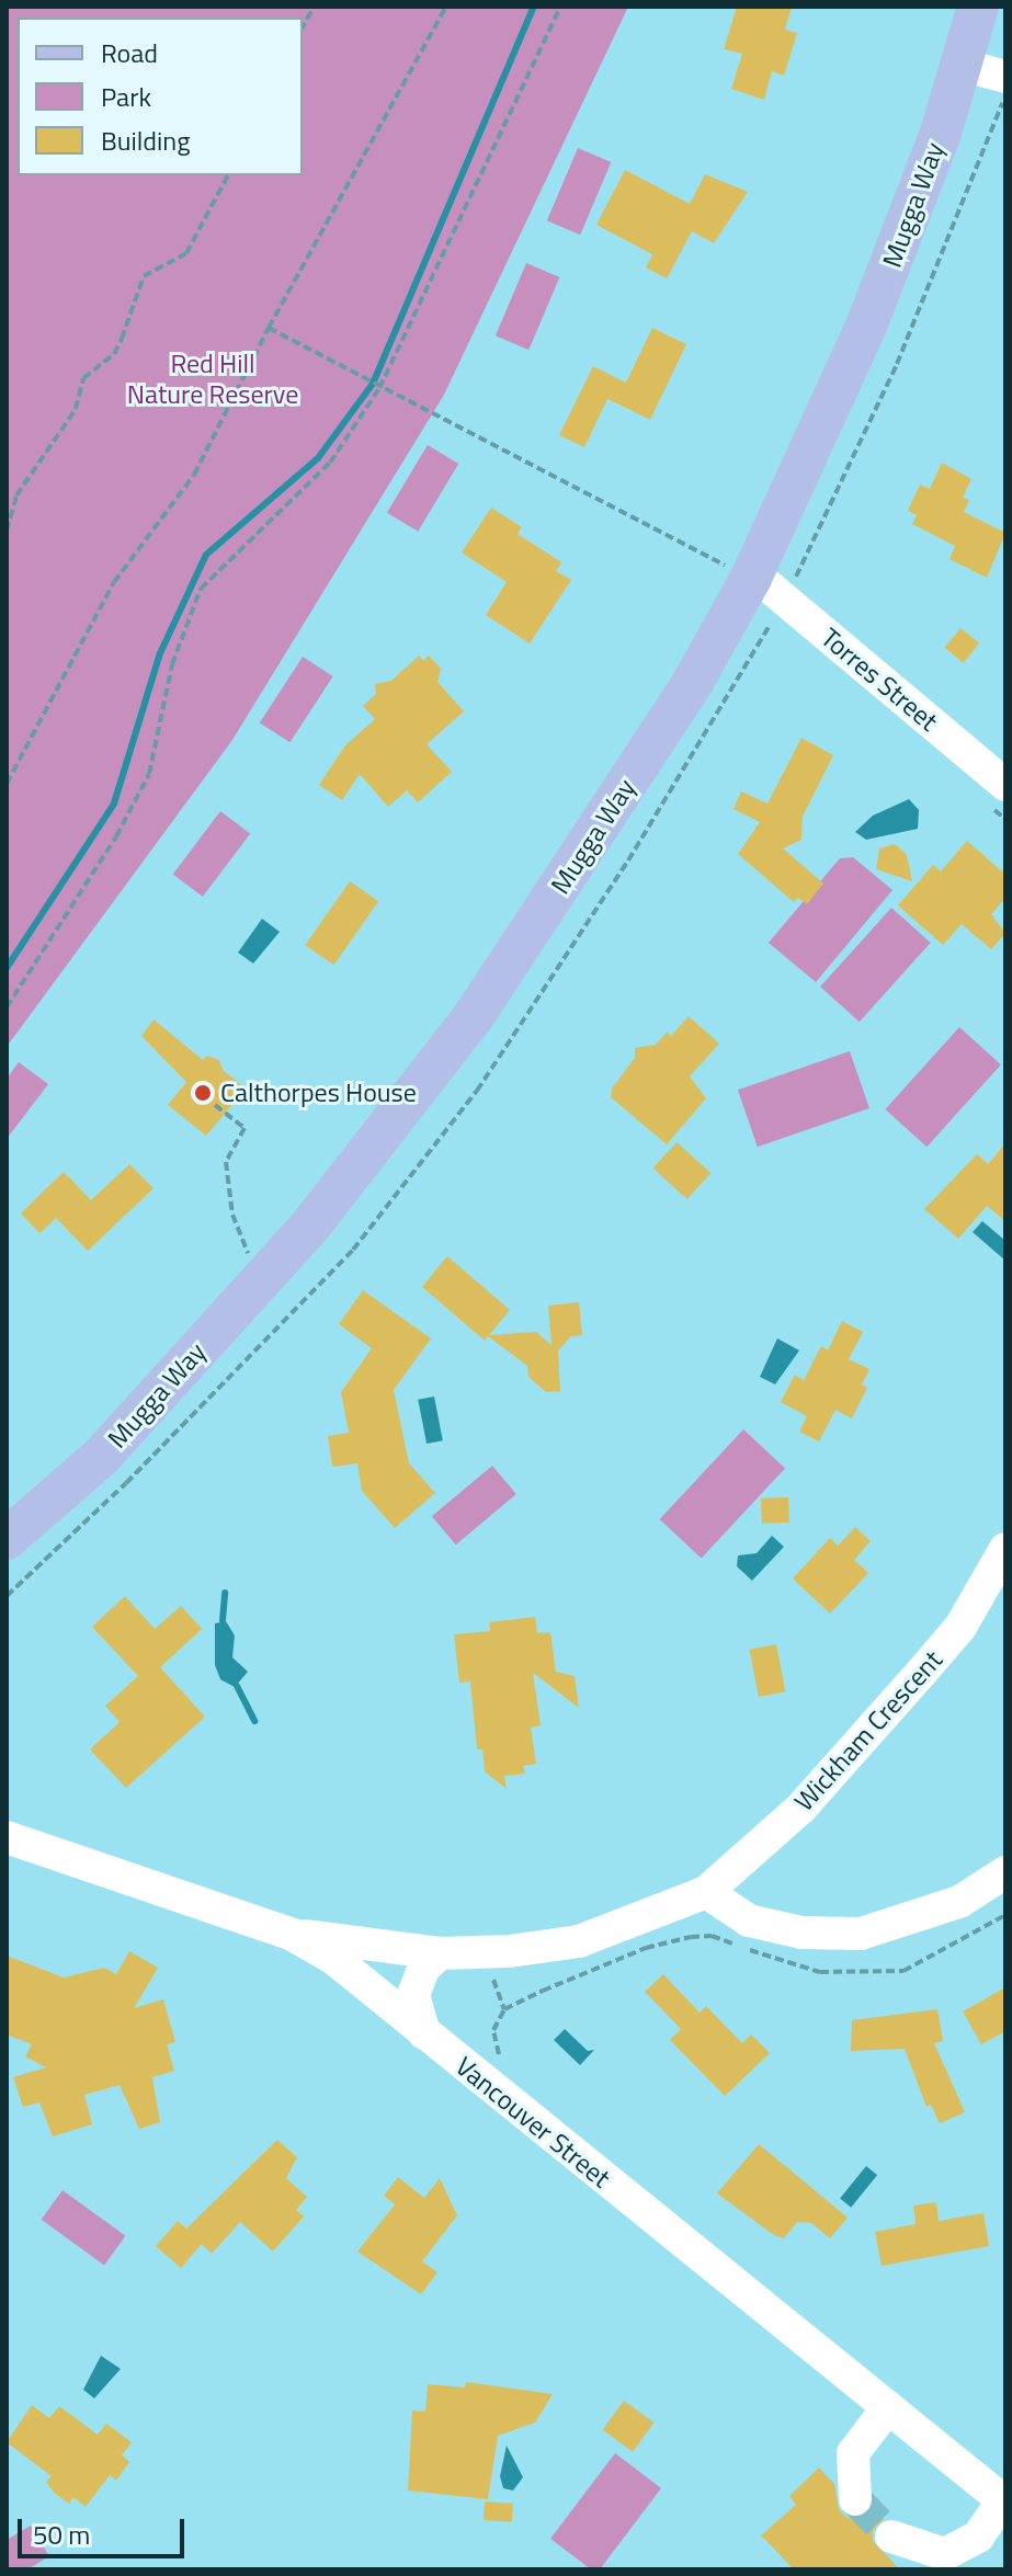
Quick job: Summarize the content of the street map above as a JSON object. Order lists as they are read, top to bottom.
{
  "streets": {
    "main road": ["Mugga Way"],
    "street": ["Torres Street", "Wickham Crescent", "Vancouver Street"]
  },
  "crossings": [
    ["Mugga Way", "Torres Street"],
    ["Wickham Crescent", "Vancouver Street"]
  ],
  "parks": ["Red Hill Nature Reserve"],
  "places": ["Calthorpes House"],
  "legend": ["Road", "Park", "Building"],
  "scale_bar": "50 m"
}
